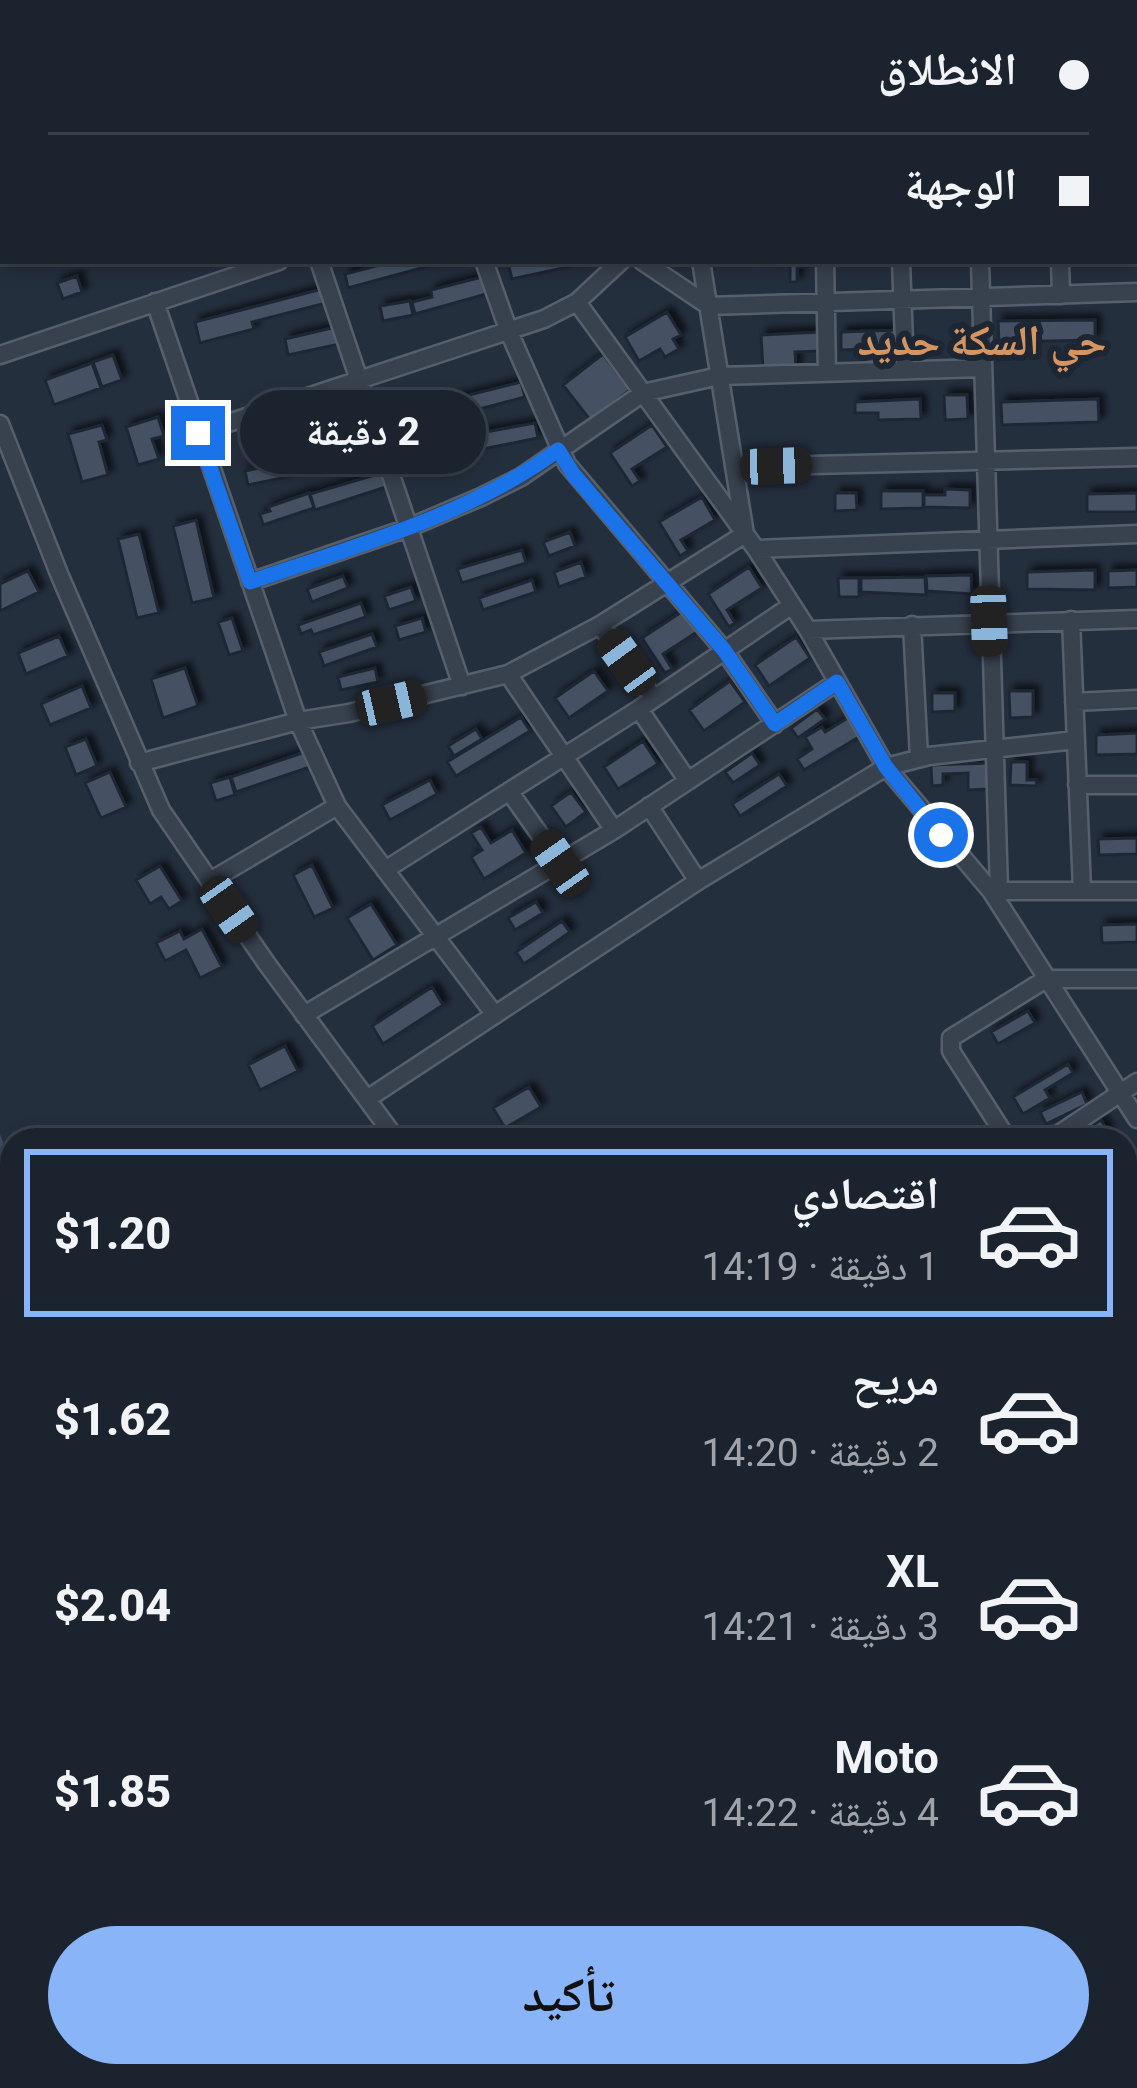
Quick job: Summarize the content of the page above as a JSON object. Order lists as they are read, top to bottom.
{
  "districts": ["حي السكة حديد"],
  "page": {
    "banner": ["الانطلاق", "الوجهة"],
    "bubble": "2 دقيقة",
    "list": [
      {
        "name": "اقتصادي",
        "note": "1 دقيقة · 14:19",
        "value": "$1.20"
      },
      {
        "name": "مريح",
        "note": "2 دقيقة · 14:20",
        "value": "$1.62"
      },
      {
        "name": "XL",
        "note": "3 دقيقة · 14:21",
        "value": "$2.04"
      },
      {
        "name": "Moto",
        "note": "4 دقيقة · 14:22",
        "value": "$1.85"
      }
    ],
    "buttons": "تأكيد"
  }
}
